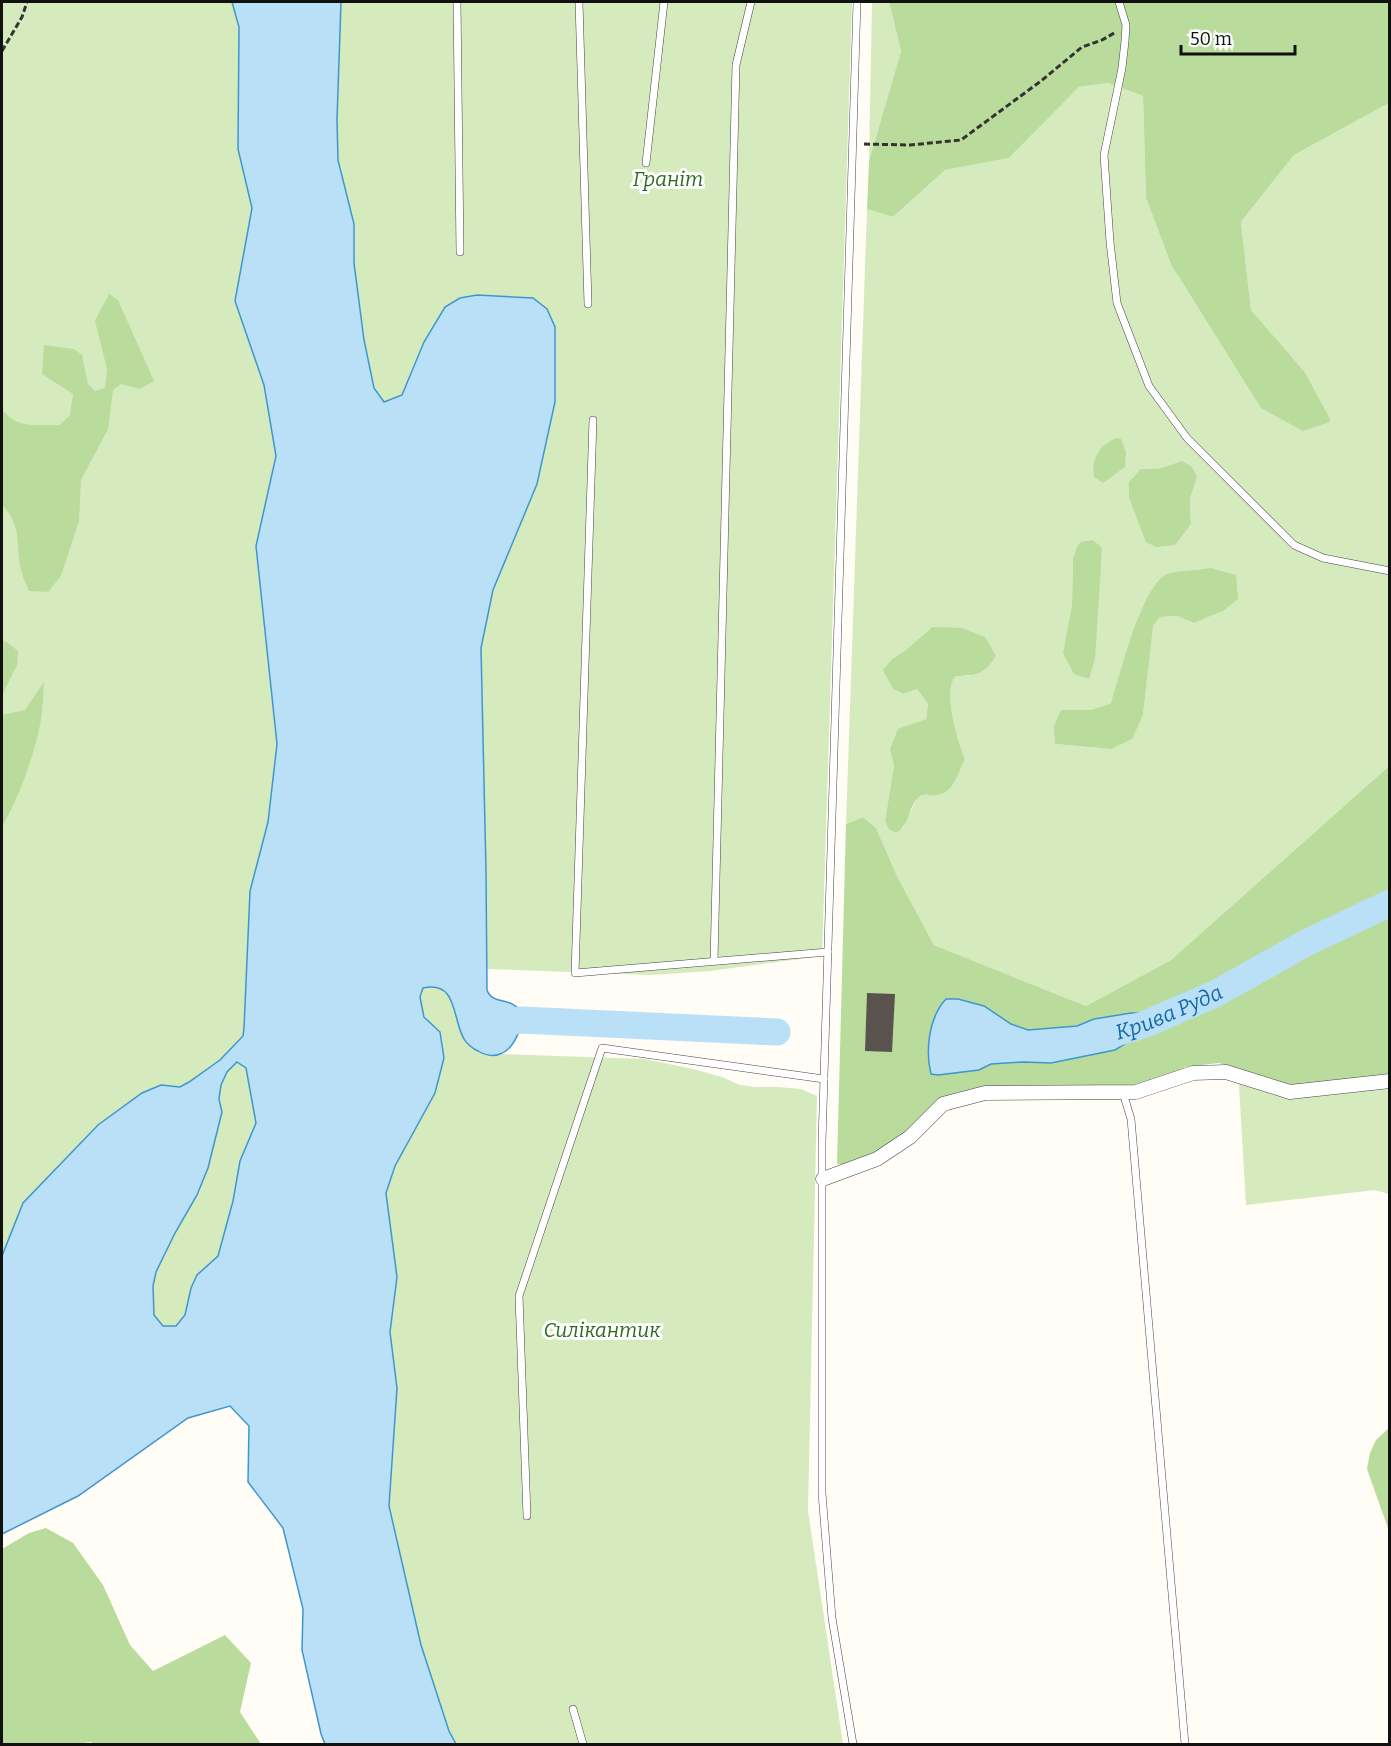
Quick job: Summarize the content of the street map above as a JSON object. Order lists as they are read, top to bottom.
{
  "water": ["Крива Руда"],
  "parks": ["Граніт", "Силікантик"],
  "scale_bar": "50 m"
}
